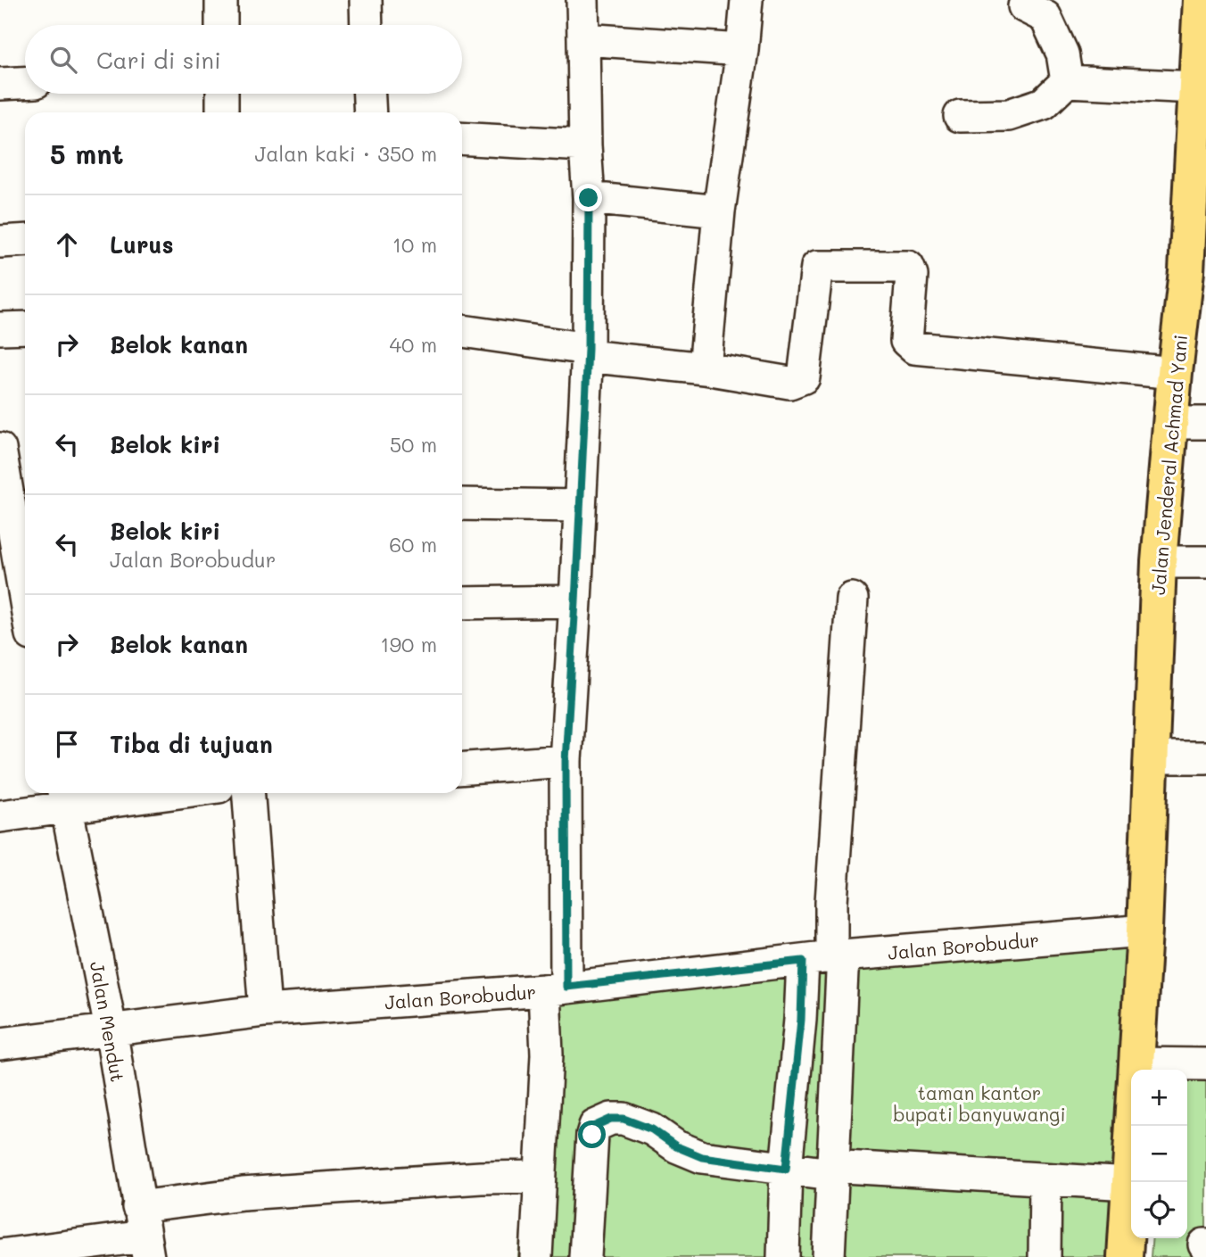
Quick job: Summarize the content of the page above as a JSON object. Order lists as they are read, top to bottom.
{
  "streets": {
    "main road": ["Jalan Jenderal Achmad Yani"],
    "street": ["Jalan Borobudur", "Jalan Mendut"]
  },
  "crossings": [
    ["Jalan Jenderal Achmad Yani", "Jalan Borobudur"],
    ["Jalan Borobudur", "Jalan Mendut"]
  ],
  "parks": ["taman kantor bupati banyuwangi"],
  "page": {
    "search": "Cari di sini",
    "heading": ["5 mnt", "Jalan kaki · 350 m"],
    "list": [
      ["Lurus", "10 m"],
      ["Belok kanan", "40 m"],
      ["Belok kiri", "50 m"],
      ["Belok kiri", "Jalan Borobudur", "60 m"],
      ["Belok kanan", "190 m"],
      "Tiba di tujuan"
    ],
    "map_buttons": ["+", "−"]
  }
}
